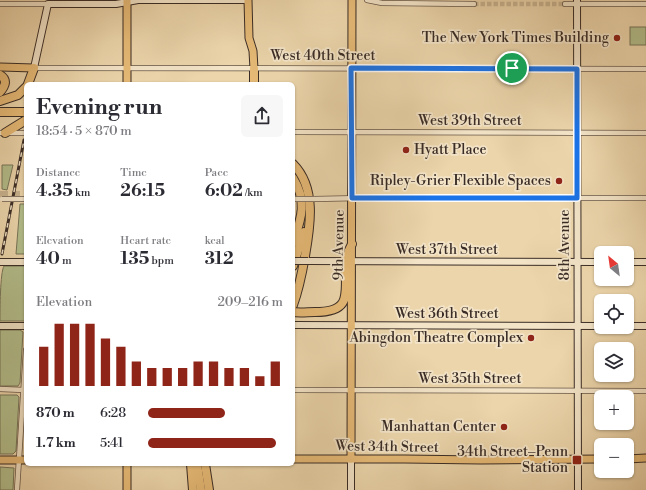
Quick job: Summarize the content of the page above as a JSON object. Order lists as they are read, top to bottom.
{
  "streets": {
    "main road": [
      "West 40th Street",
      "9th Avenue",
      "8th Avenue",
      "West 37th Street",
      "West 36th Street",
      "West 34th Street"
    ],
    "street": ["West 39th Street", "West 35th Street"]
  },
  "crossings": [
    ["West 40th Street", "9th Avenue"],
    ["West 40th Street", "8th Avenue"],
    ["West 39th Street", "9th Avenue"],
    ["West 39th Street", "8th Avenue"],
    ["9th Avenue", "West 37th Street"],
    ["9th Avenue", "West 36th Street"],
    ["9th Avenue", "West 35th Street"],
    ["9th Avenue", "West 34th Street"],
    ["8th Avenue", "West 37th Street"],
    ["8th Avenue", "West 36th Street"],
    ["8th Avenue", "West 35th Street"],
    ["8th Avenue", "West 34th Street"]
  ],
  "places": {
    "other": [
      "The New York Times Building",
      "Hyatt Place",
      "Ripley-Grier Flexible Spaces",
      "Abingdon Theatre Complex",
      "Manhattan Center"
    ],
    "transit": ["34th Street–Penn Station"]
  },
  "north": "top left",
  "page": {
    "heading": ["Evening run", "18:54 · 5 × 870 m"],
    "stats": [
      ["Distance", "4.35 km"],
      ["Time", "26:15"],
      ["Pace", "6:02 /km"],
      ["Elevation", "40 m"],
      ["Heart rate", "135 bpm"],
      ["kcal", "312"]
    ],
    "map_buttons": ["+", "−"],
    "chart": ["Elevation", "209–216 m"],
    "list": [
      {
        "name": "870 m",
        "note": "6:28"
      },
      {
        "name": "1.7 km",
        "note": "5:41"
      }
    ]
  }
}
